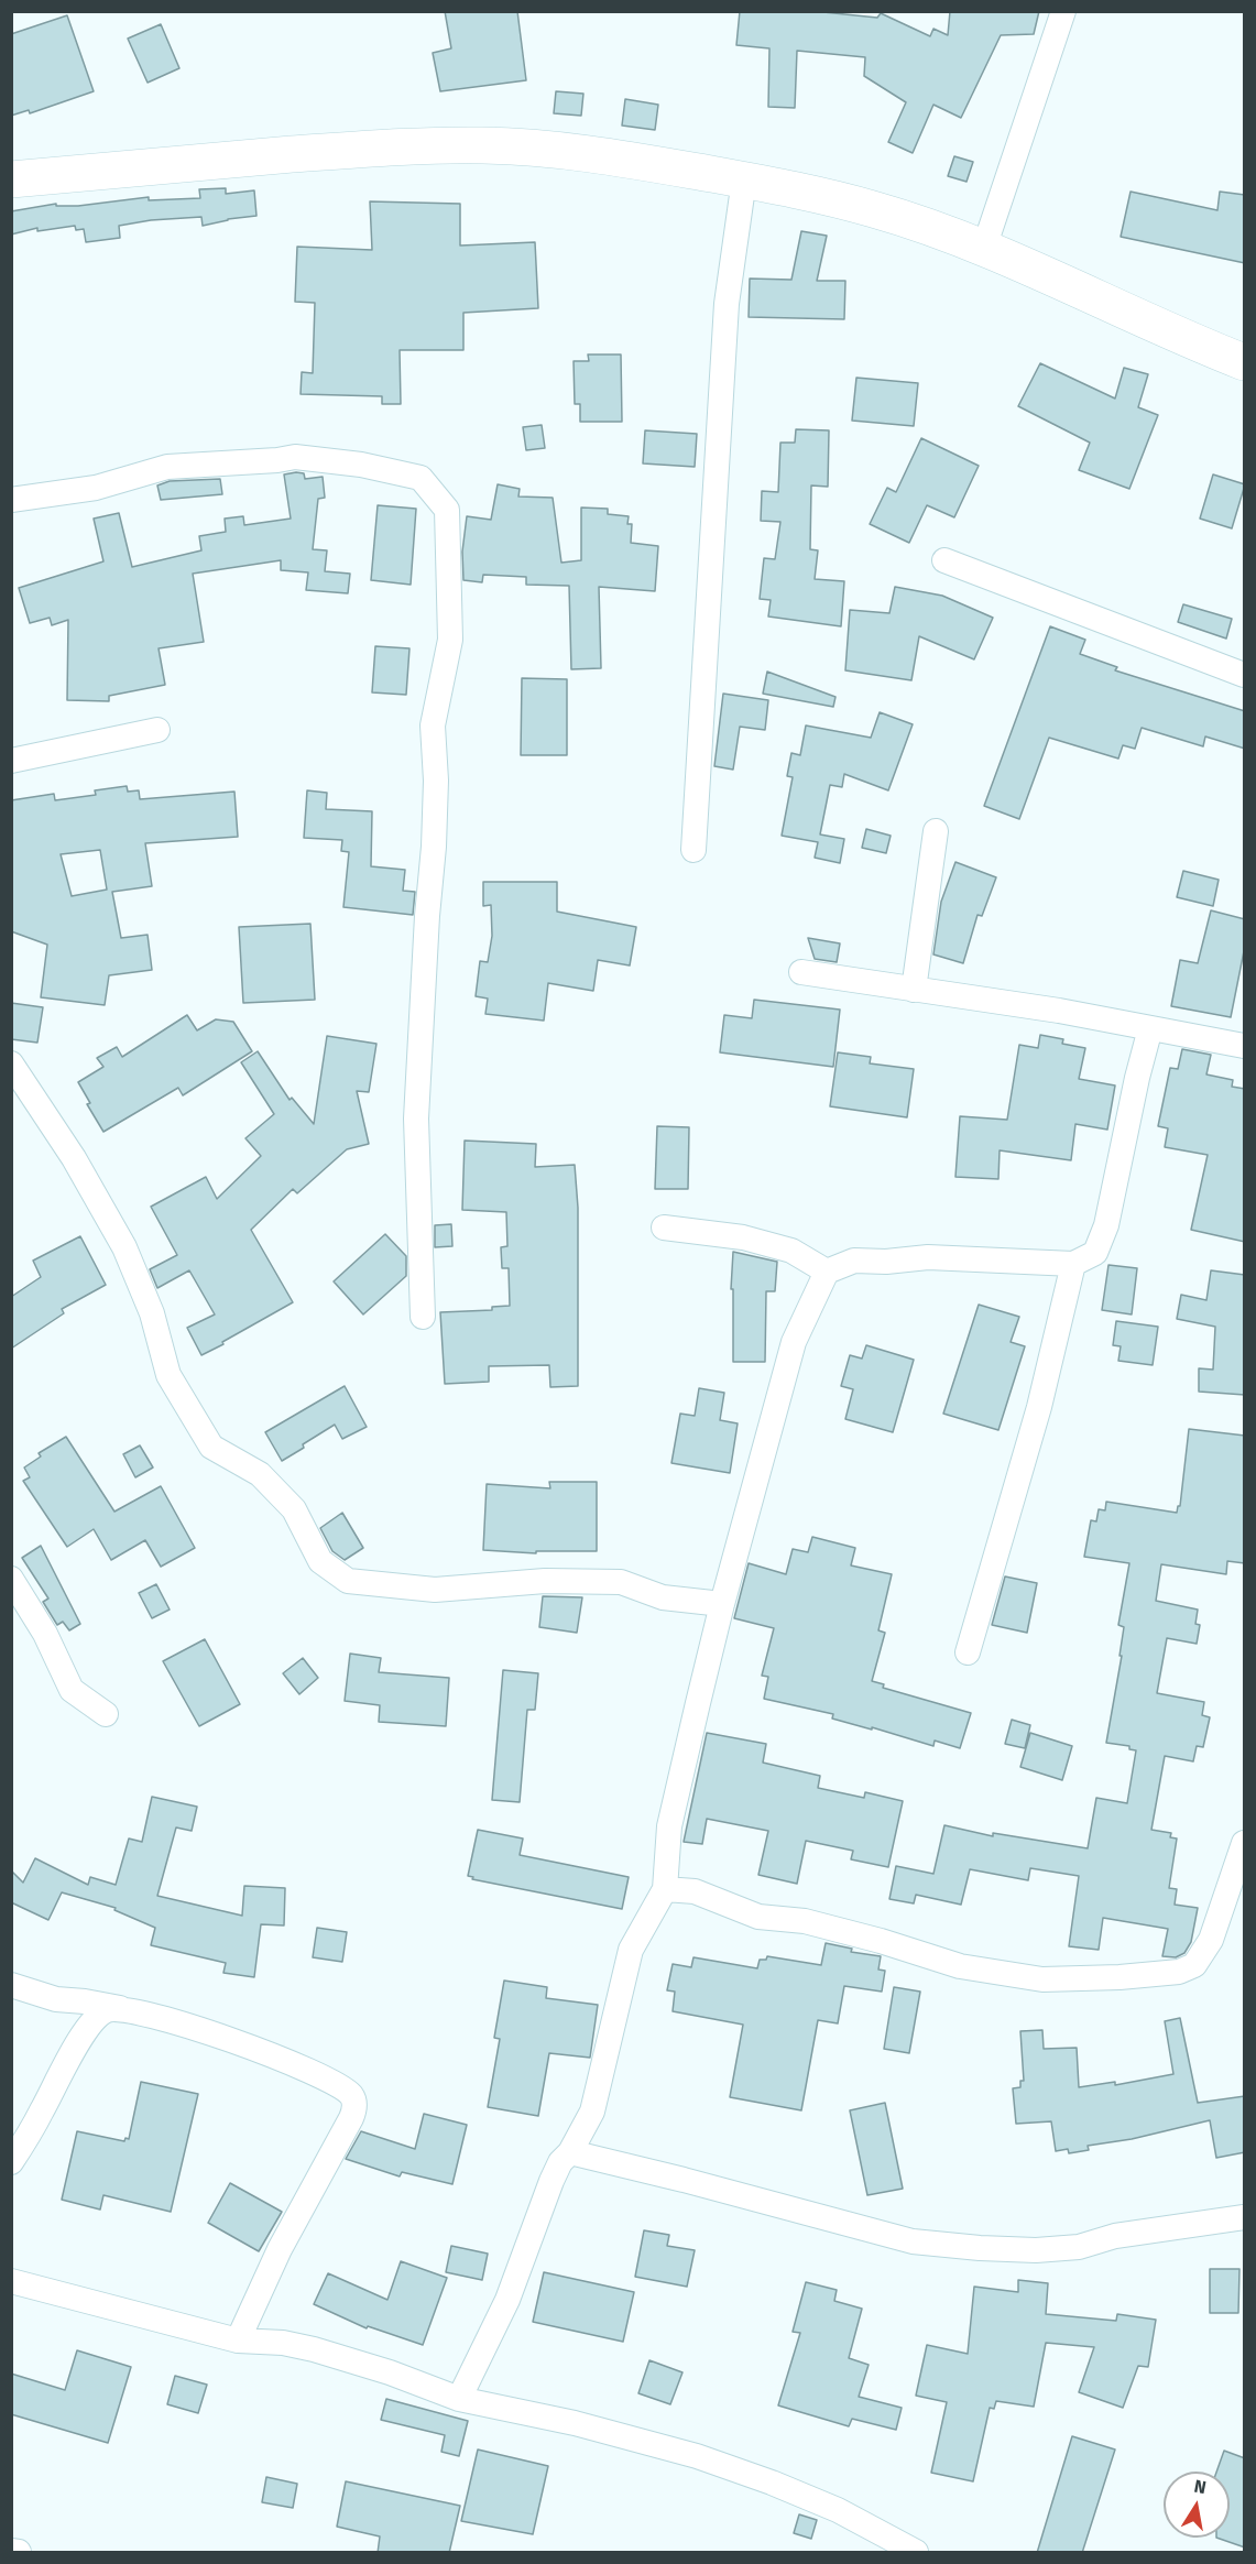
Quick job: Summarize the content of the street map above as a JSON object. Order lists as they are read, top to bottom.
{
  "north": "top"
}
